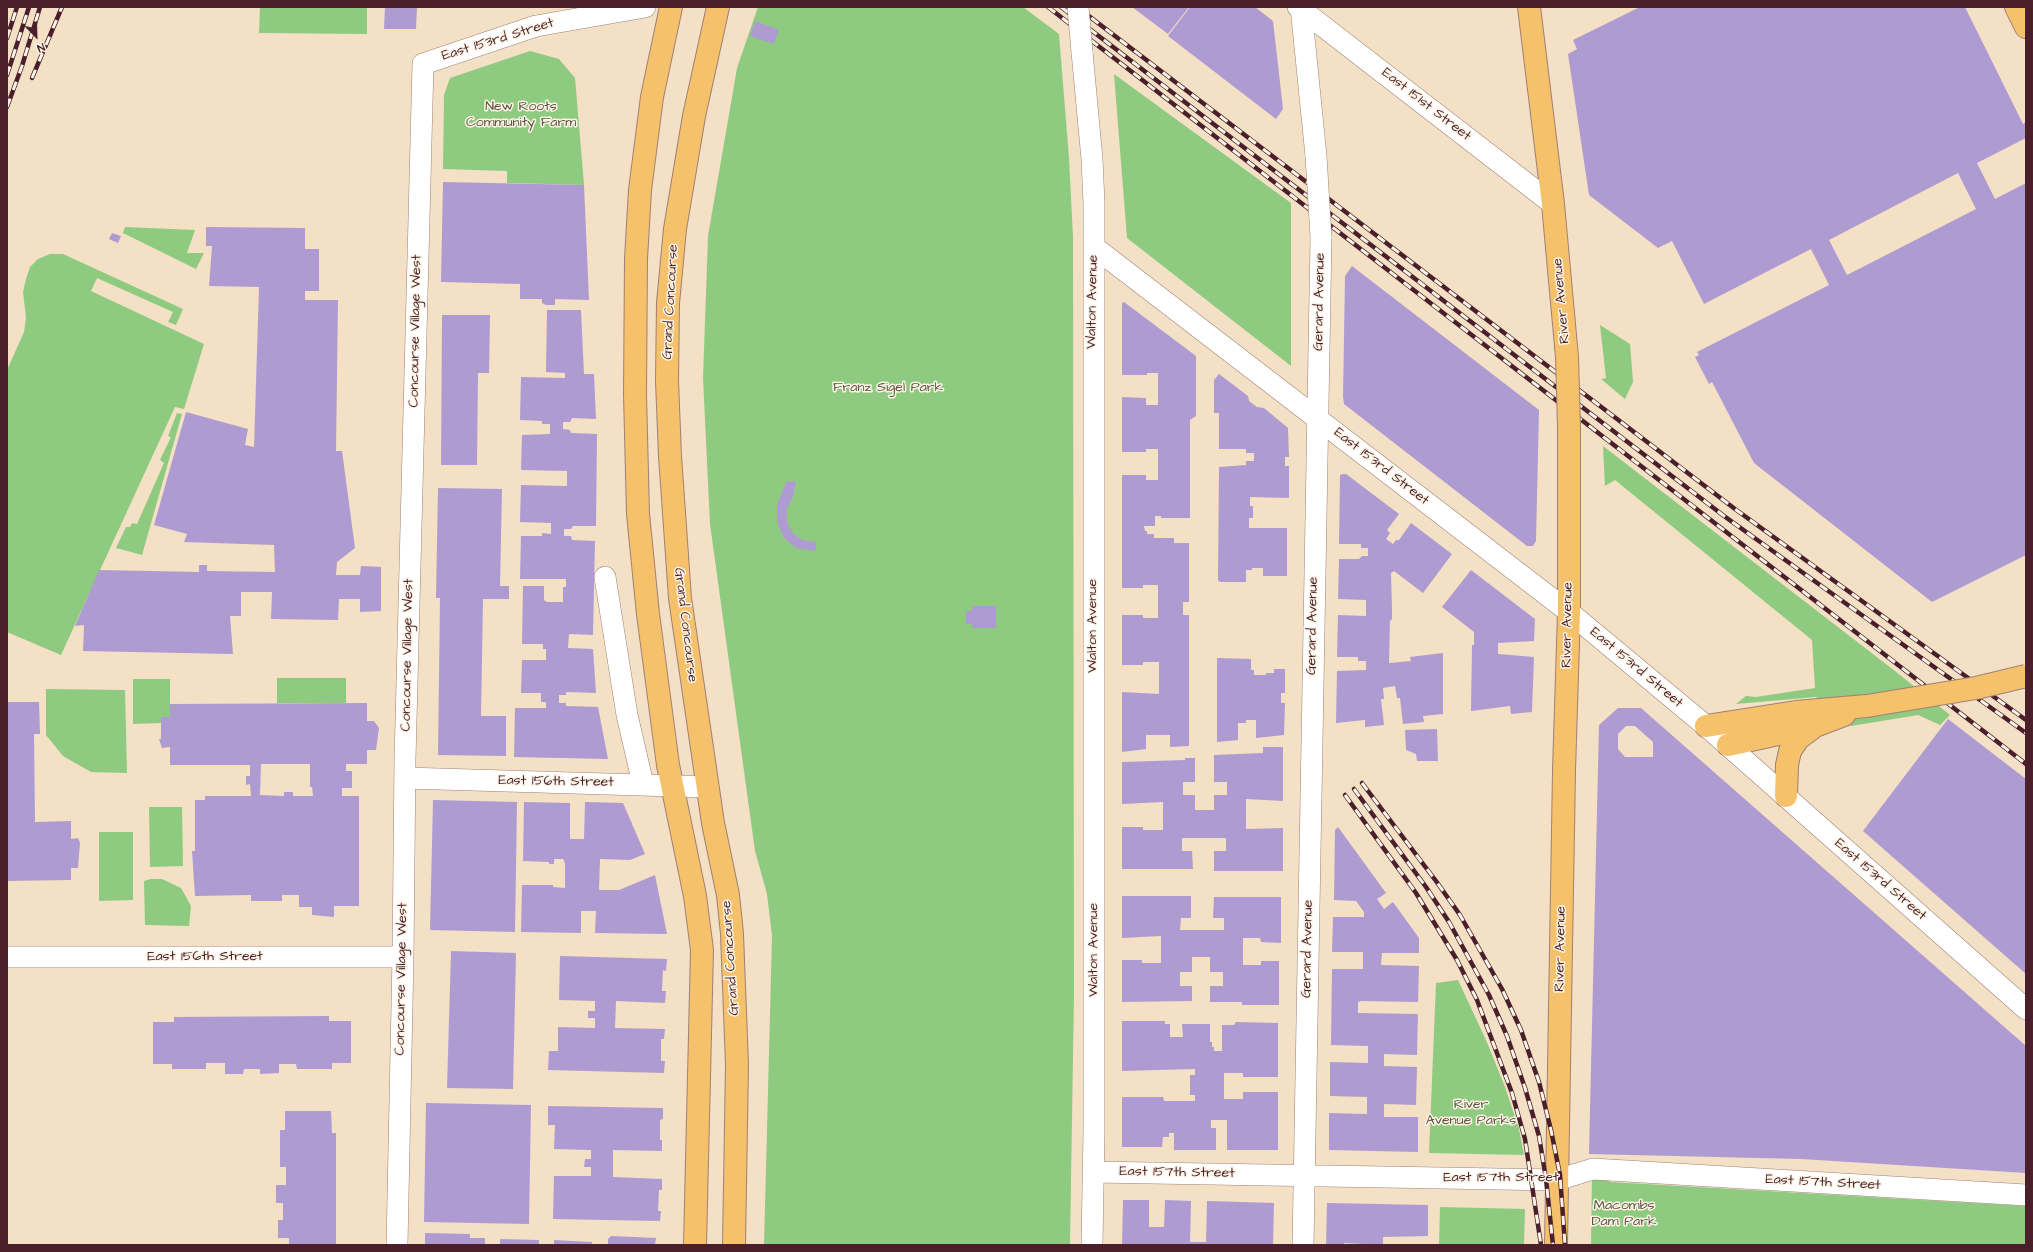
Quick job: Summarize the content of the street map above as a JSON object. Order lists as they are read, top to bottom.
{
  "streets": {
    "main road": ["River Avenue", "Grand Concourse"],
    "street": [
      "East 153rd Street",
      "East 151st Street",
      "Walton Avenue",
      "Gerard Avenue",
      "Concourse Village West",
      "East 156th Street",
      "East 157th Street"
    ]
  },
  "crossings": [
    ["East 153rd Street", "River Avenue"],
    ["East 153rd Street", "Walton Avenue"],
    ["East 153rd Street", "Gerard Avenue"],
    ["East 153rd Street", "Concourse Village West"],
    ["East 151st Street", "River Avenue"],
    ["East 151st Street", "Gerard Avenue"],
    ["River Avenue", "East 157th Street"],
    ["Grand Concourse", "East 156th Street"],
    ["Walton Avenue", "East 157th Street"],
    ["Gerard Avenue", "East 157th Street"],
    ["Concourse Village West", "East 156th Street"]
  ],
  "parks": [
    "New Roots Community Farm",
    "Franz Sigel Park",
    "River Avenue Parks",
    "Macombs Dam Park"
  ],
  "north": "bottom right"
}
